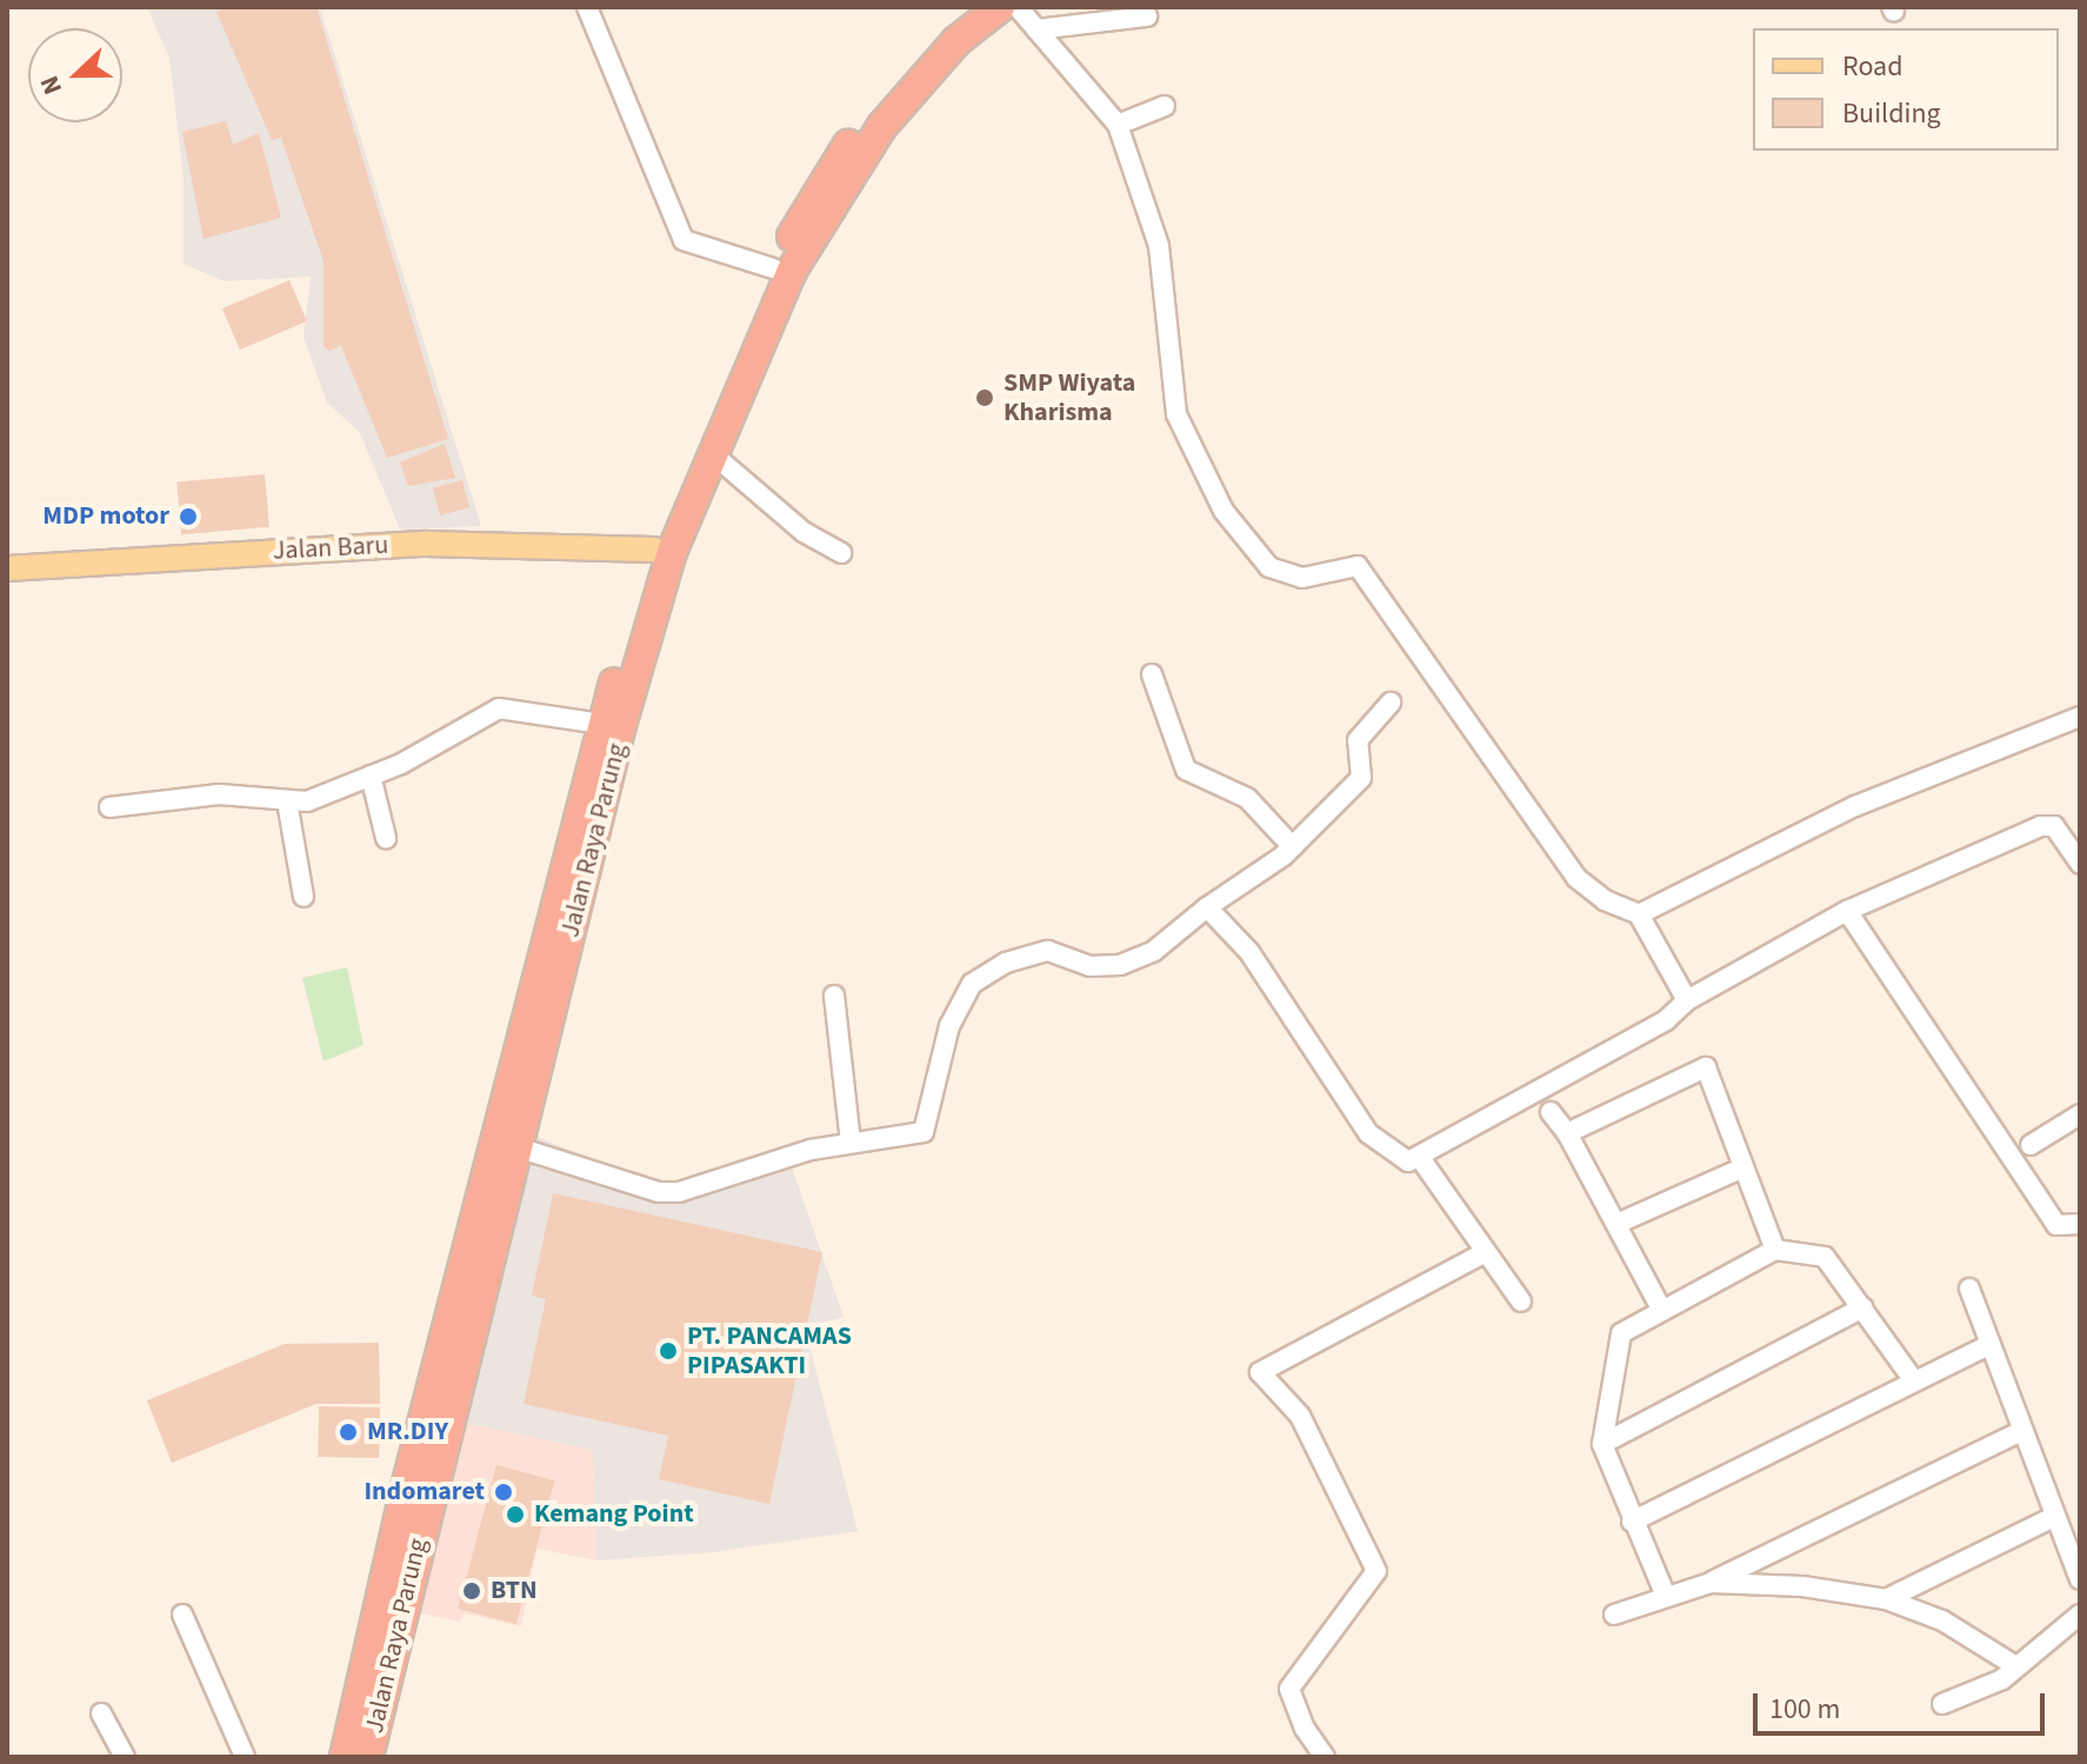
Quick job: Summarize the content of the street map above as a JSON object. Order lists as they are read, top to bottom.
{
  "streets": {
    "highway": ["Jalan Raya Parung"],
    "main road": ["Jalan Baru"]
  },
  "crossings": [
    ["Jalan Baru", "Jalan Raya Parung"]
  ],
  "places": [
    "SMP Wiyata Kharisma",
    "MDP motor",
    "PT. PANCAMAS PIPASAKTI",
    "MR.DIY",
    "Indomaret",
    "Kemang Point",
    "BTN"
  ],
  "legend": ["Road", "Building"],
  "scale_bar": "100 m",
  "north": "left"
}
